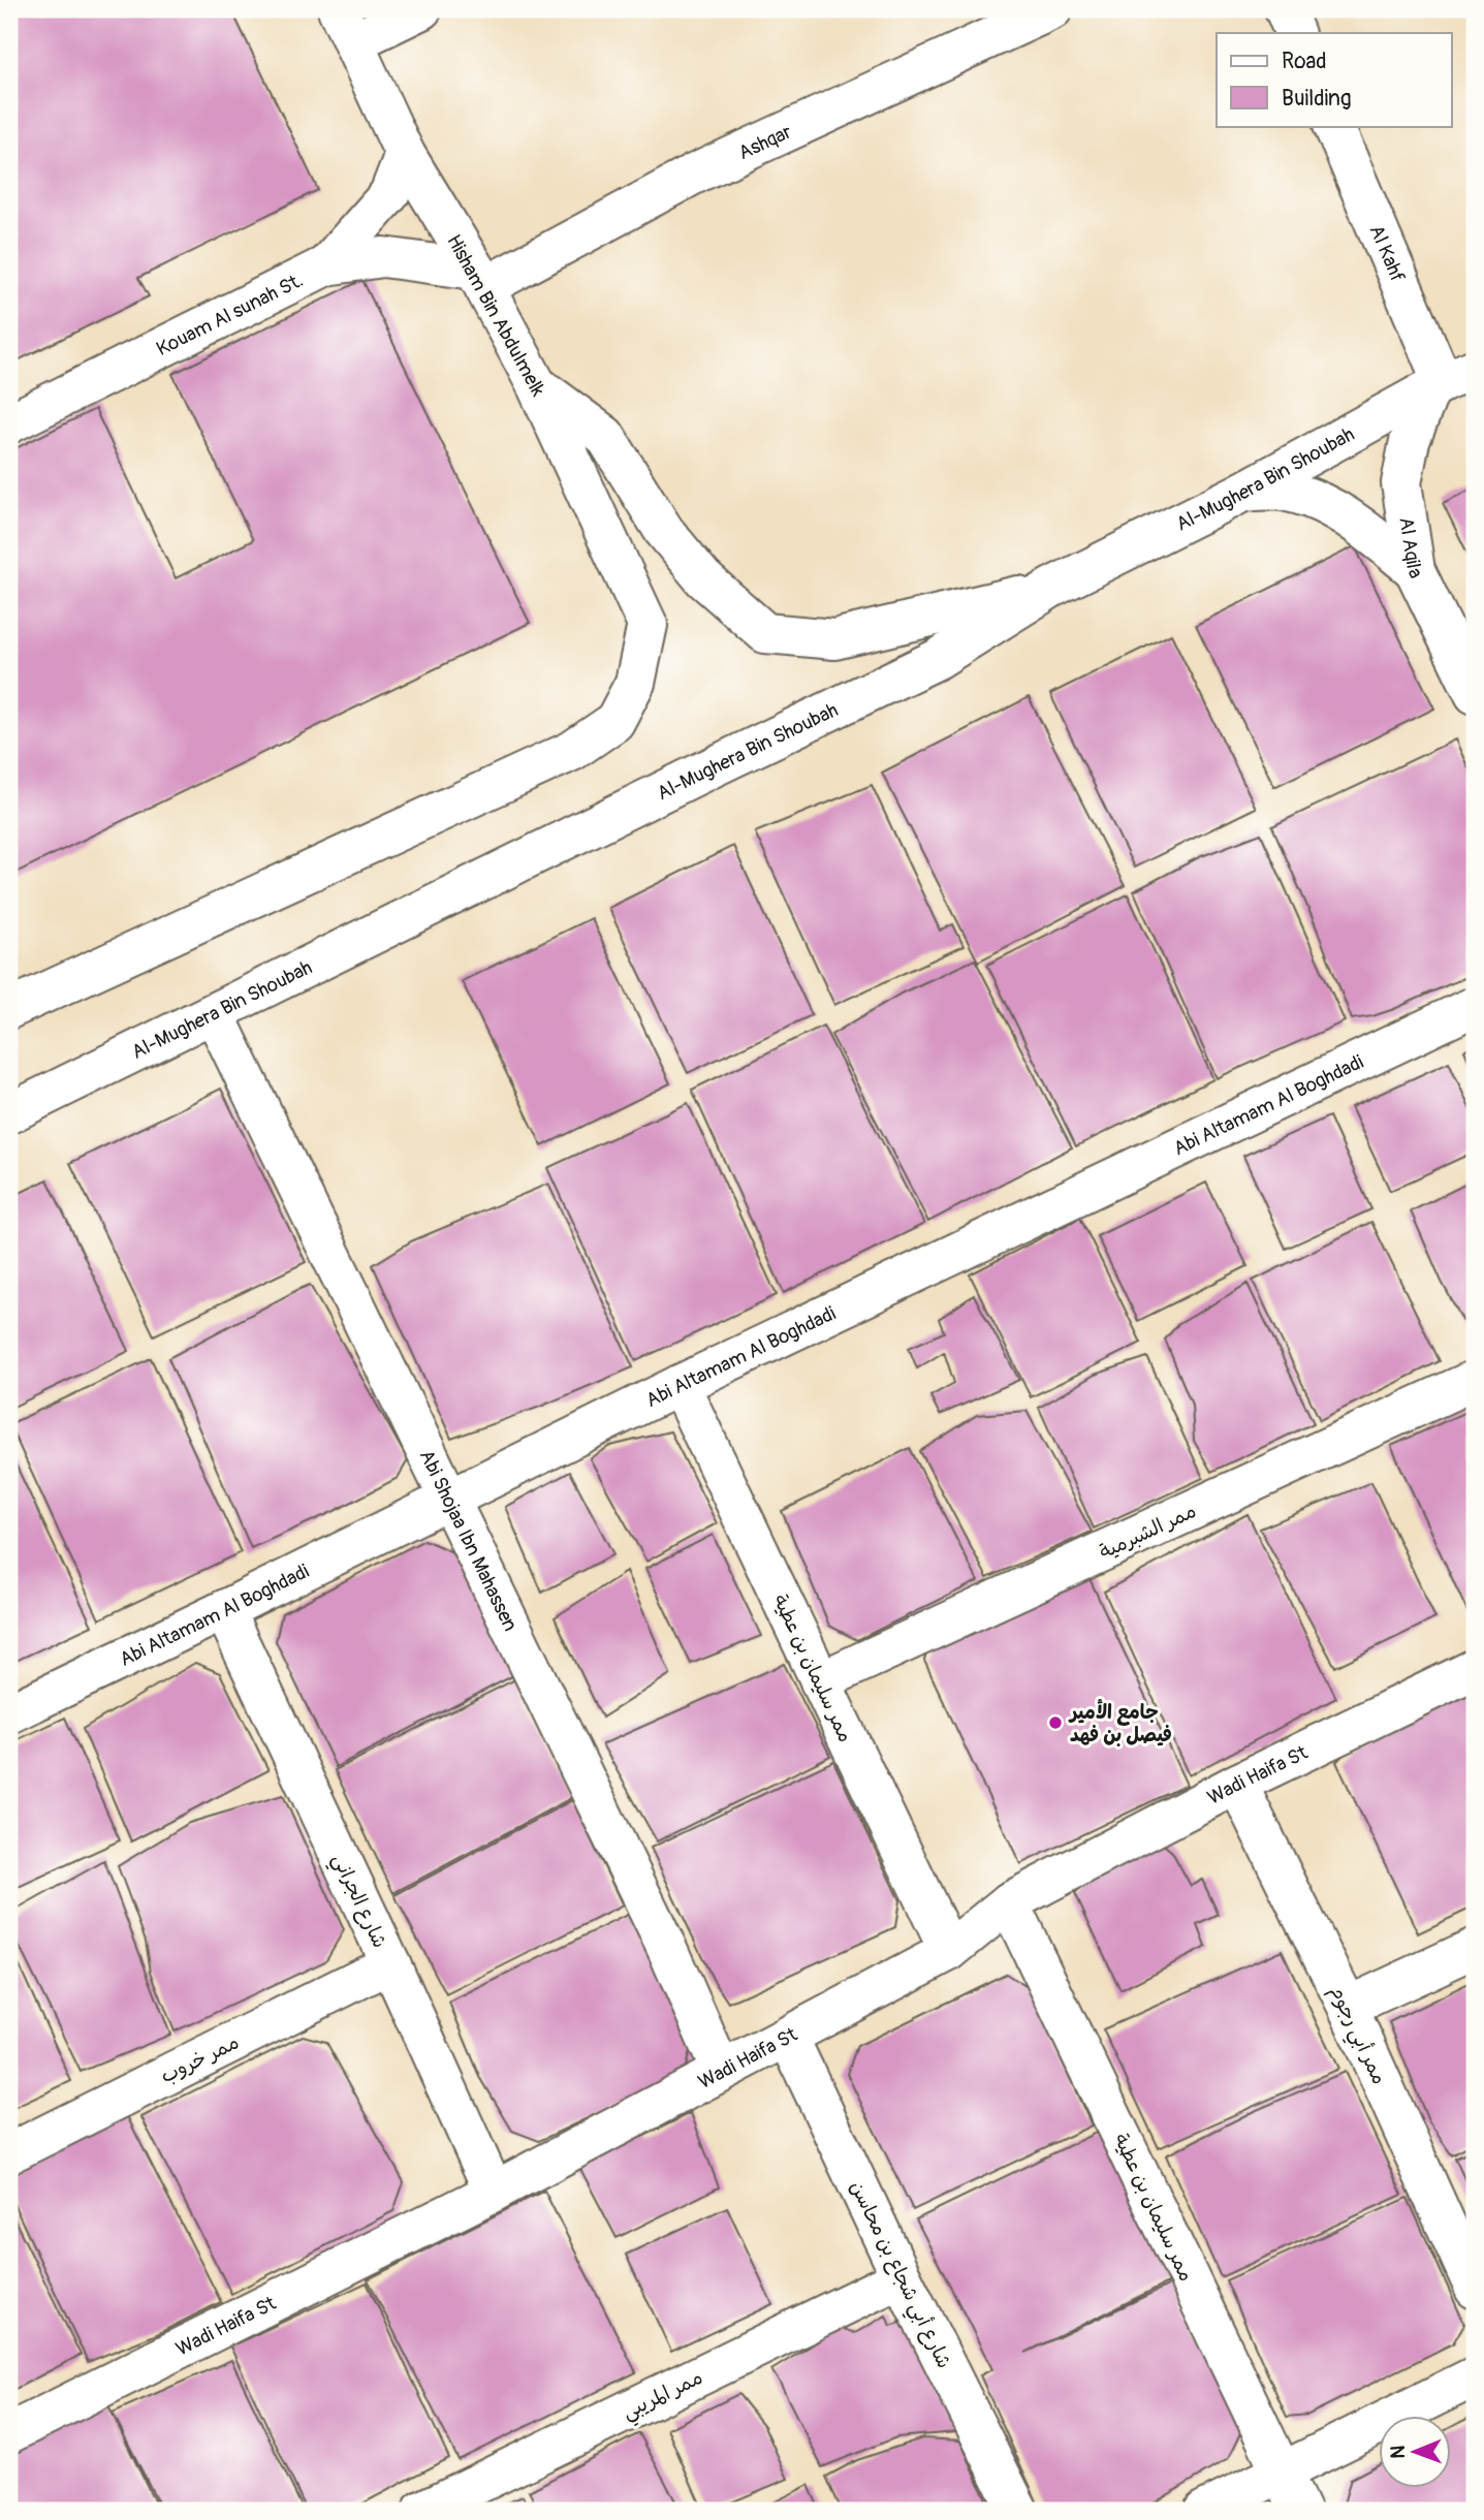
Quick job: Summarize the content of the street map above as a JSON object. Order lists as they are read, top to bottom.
{
  "streets": {
    "street": [
      "Ashqar",
      "Al Kahf",
      "Kouam Al sunah St.",
      "Hisham Bin Abdulmelk",
      "Al-Mughera Bin Shoubah",
      "Al Aqila",
      "Abi Altamam Al Boghdadi",
      "ممر الشبرمية",
      "Abi Shojaa Ibn Mahassen",
      "ممر سليمان بن عطية",
      "Wadi Haifa St",
      "شارع الجراني",
      "ممر أبي رجوم",
      "ممر خروب",
      "شارع أبي شجاع بن محاسن",
      "ممر المريبي"
    ]
  },
  "crossings": [
    ["Ashqar", "Hisham Bin Abdulmelk"],
    ["Al Kahf", "Al-Mughera Bin Shoubah"],
    ["Al Kahf", "Al Aqila"],
    ["Kouam Al sunah St.", "Hisham Bin Abdulmelk"],
    ["Al-Mughera Bin Shoubah", "Al Aqila"],
    ["Al-Mughera Bin Shoubah", "Abi Shojaa Ibn Mahassen"],
    ["Abi Altamam Al Boghdadi", "Abi Shojaa Ibn Mahassen"],
    ["Abi Altamam Al Boghdadi", "ممر سليمان بن عطية"],
    ["Abi Altamam Al Boghdadi", "شارع الجراني"],
    ["ممر الشبرمية", "ممر سليمان بن عطية"],
    ["Abi Shojaa Ibn Mahassen", "Wadi Haifa St"],
    ["ممر سليمان بن عطية", "Wadi Haifa St"],
    ["Wadi Haifa St", "شارع الجراني"],
    ["Wadi Haifa St", "ممر أبي رجوم"],
    ["Wadi Haifa St", "شارع أبي شجاع بن محاسن"],
    ["شارع الجراني", "ممر خروب"],
    ["شارع أبي شجاع بن محاسن", "ممر المريبي"]
  ],
  "places": ["جامع الأمير فيصل بن فهد"],
  "legend": ["Road", "Building"],
  "north": "left"
}
